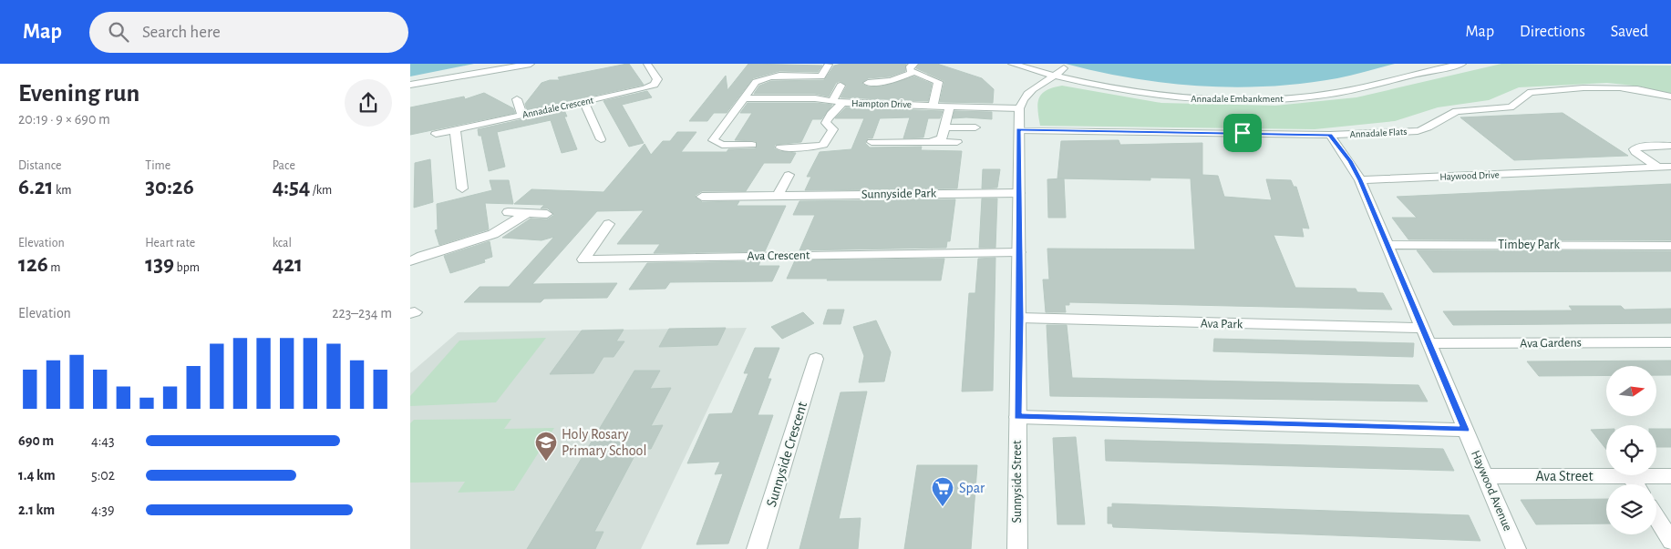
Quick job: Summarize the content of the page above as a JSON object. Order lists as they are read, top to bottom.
{
  "streets": {
    "street": [
      "Annadale Embankment",
      "Hampton Drive",
      "Annadale Crescent",
      "Annadale Flats",
      "Haywood Drive",
      "Sunnyside Park",
      "Timbey Park",
      "Ava Crescent",
      "Ava Park",
      "Ava Gardens",
      "Sunnyside Crescent",
      "Ava Street",
      "Sunnyside Street",
      "Haywood Avenue"
    ]
  },
  "crossings": [
    ["Annadale Embankment", "Sunnyside Street"],
    ["Hampton Drive", "Sunnyside Street"],
    ["Annadale Flats", "Sunnyside Street"],
    ["Annadale Flats", "Haywood Avenue"],
    ["Haywood Drive", "Haywood Avenue"],
    ["Sunnyside Park", "Sunnyside Street"],
    ["Timbey Park", "Haywood Avenue"],
    ["Ava Crescent", "Sunnyside Street"],
    ["Ava Park", "Sunnyside Street"],
    ["Ava Park", "Haywood Avenue"],
    ["Ava Gardens", "Haywood Avenue"],
    ["Ava Street", "Haywood Avenue"]
  ],
  "places": {
    "school or university": ["Holy Rosary Primary School"],
    "supermarket": ["Spar"]
  },
  "north": "right",
  "page": {
    "header": "Map",
    "search": "Search here",
    "nav": ["Map", "Directions", "Saved"],
    "heading": ["Evening run", "20:19 · 9 × 690 m"],
    "stats": [
      ["Distance", "6.21 km"],
      ["Time", "30:26"],
      ["Pace", "4:54 /km"],
      ["Elevation", "126 m"],
      ["Heart rate", "139 bpm"],
      ["kcal", "421"]
    ],
    "chart": ["Elevation", "223–234 m"],
    "list": [
      {
        "name": "690 m",
        "note": "4:43"
      },
      {
        "name": "1.4 km",
        "note": "5:02"
      },
      {
        "name": "2.1 km",
        "note": "4:39"
      }
    ]
  }
}
